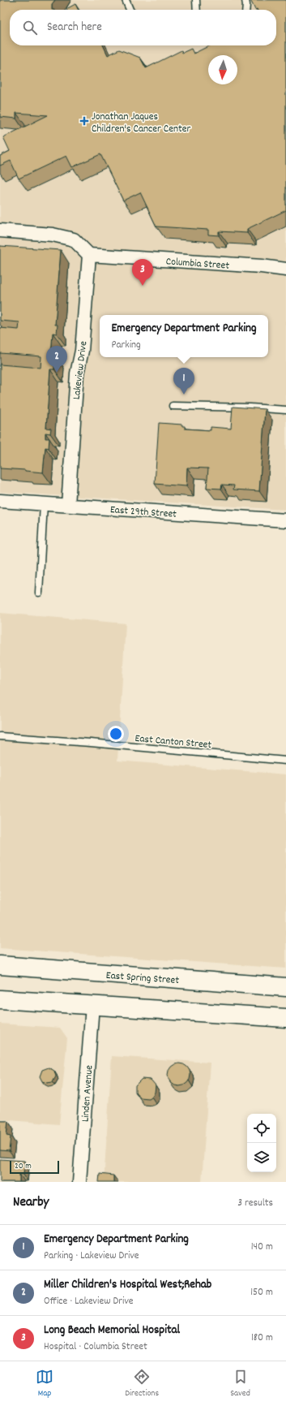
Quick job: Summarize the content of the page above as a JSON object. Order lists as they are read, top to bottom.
{
  "streets": {
    "main road": ["East Spring Street"],
    "street": [
      "Columbia Street",
      "Lakeview Drive",
      "East 29th Street",
      "Linden Avenue"
    ],
    "lane": ["East Canton Street"]
  },
  "crossings": [
    ["Columbia Street", "Lakeview Drive"],
    ["Lakeview Drive", "East 29th Street"]
  ],
  "places": {
    "health": ["Jonathan Jaques Children's Cancer Center"]
  },
  "scale_bar": "20 m",
  "north": "bottom",
  "page": {
    "search": "Search here",
    "pins": ["3", "2", "1"],
    "popup": ["Emergency Department Parking", "Parking"],
    "scale": "20 m",
    "heading": ["Nearby", "3 results"],
    "list": [
      {
        "mark": "1",
        "name": "Emergency Department Parking",
        "note": "Parking · Lakeview Drive",
        "value": "140 m"
      },
      {
        "mark": "2",
        "name": "Miller Children's Hospital West;Rehab",
        "note": "Office · Lakeview Drive",
        "value": "150 m"
      },
      {
        "mark": "3",
        "name": "Long Beach Memorial Hospital",
        "note": "Hospital · Columbia Street",
        "value": "180 m"
      }
    ],
    "nav": ["Map", "Directions", "Saved"]
  }
}
